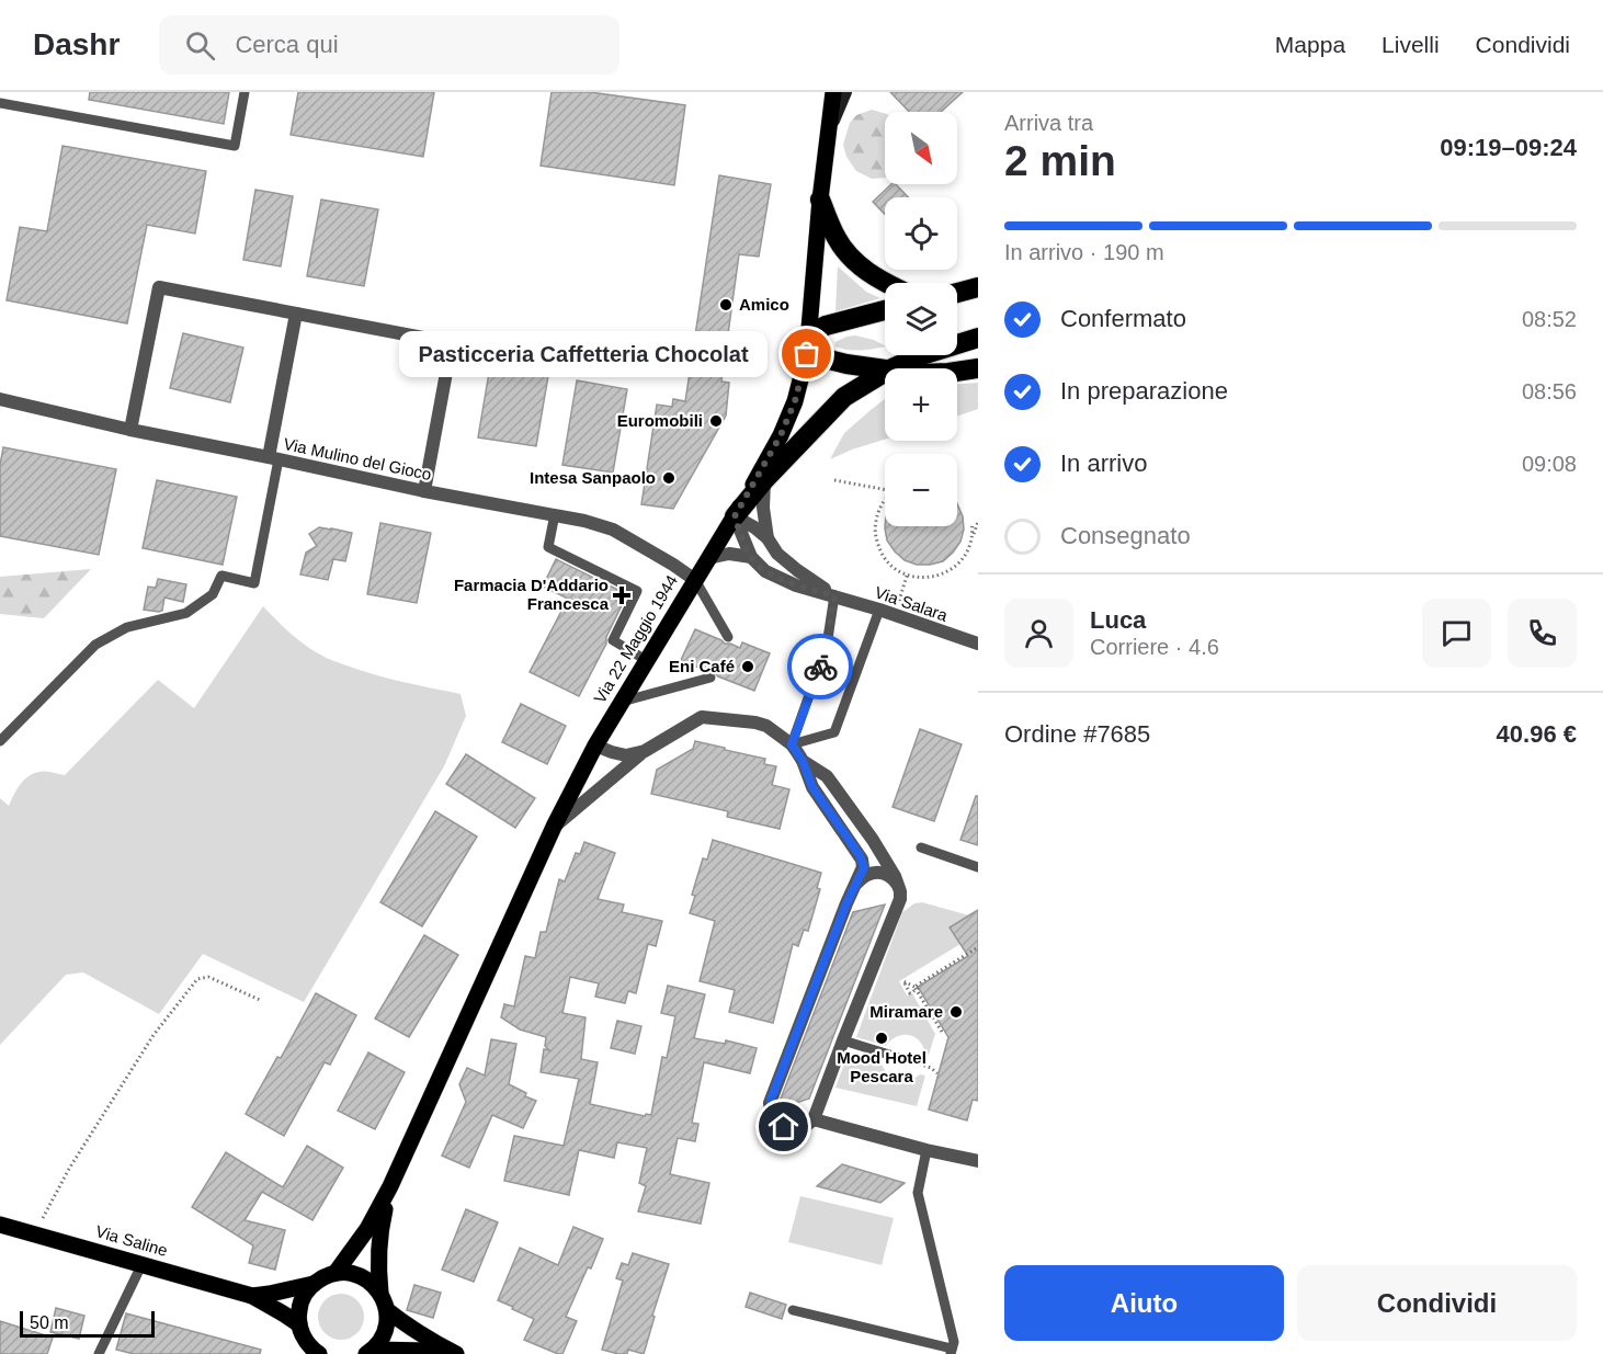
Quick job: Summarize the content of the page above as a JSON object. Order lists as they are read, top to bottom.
{
  "streets": {
    "main road": ["Via 22 Maggio 1944", "Via Saline"],
    "street": ["Via Mulino del Gioco", "Via Salara"]
  },
  "crossings": [
    ["Via Mulino del Gioco", "Via 22 Maggio 1944"],
    ["Via Salara", "Via 22 Maggio 1944"],
    ["Via 22 Maggio 1944", "Via Saline"]
  ],
  "places": {
    "other": [
      "Amico",
      "Pasticceria Caffetteria Chocolat",
      "Euromobili",
      "Intesa Sanpaolo",
      "Eni Café",
      "Miramare",
      "Mood Hotel Pescara"
    ],
    "health": ["Farmacia D'Addario Francesca"]
  },
  "scale_bar": "50 m",
  "north": "bottom right",
  "page": {
    "header": "Dashr",
    "search": "Cerca qui",
    "nav": ["Mappa", "Livelli", "Condividi"],
    "heading": ["2 min", "Arriva tra", "09:19–09:24"],
    "panel": [
      "Luca",
      "Corriere · 4.6",
      "Ordine #7685",
      "40.96 €"
    ],
    "map_buttons": ["+", "−"],
    "bar": "In arrivo · 190 m",
    "list": [
      ["Confermato", "08:52"],
      ["In preparazione", "08:56"],
      ["In arrivo", "09:08"],
      "Consegnato"
    ],
    "bubble": "Pasticceria Caffetteria Chocolat",
    "buttons": ["Aiuto", "Condividi"],
    "scale": "50 m"
  }
}
